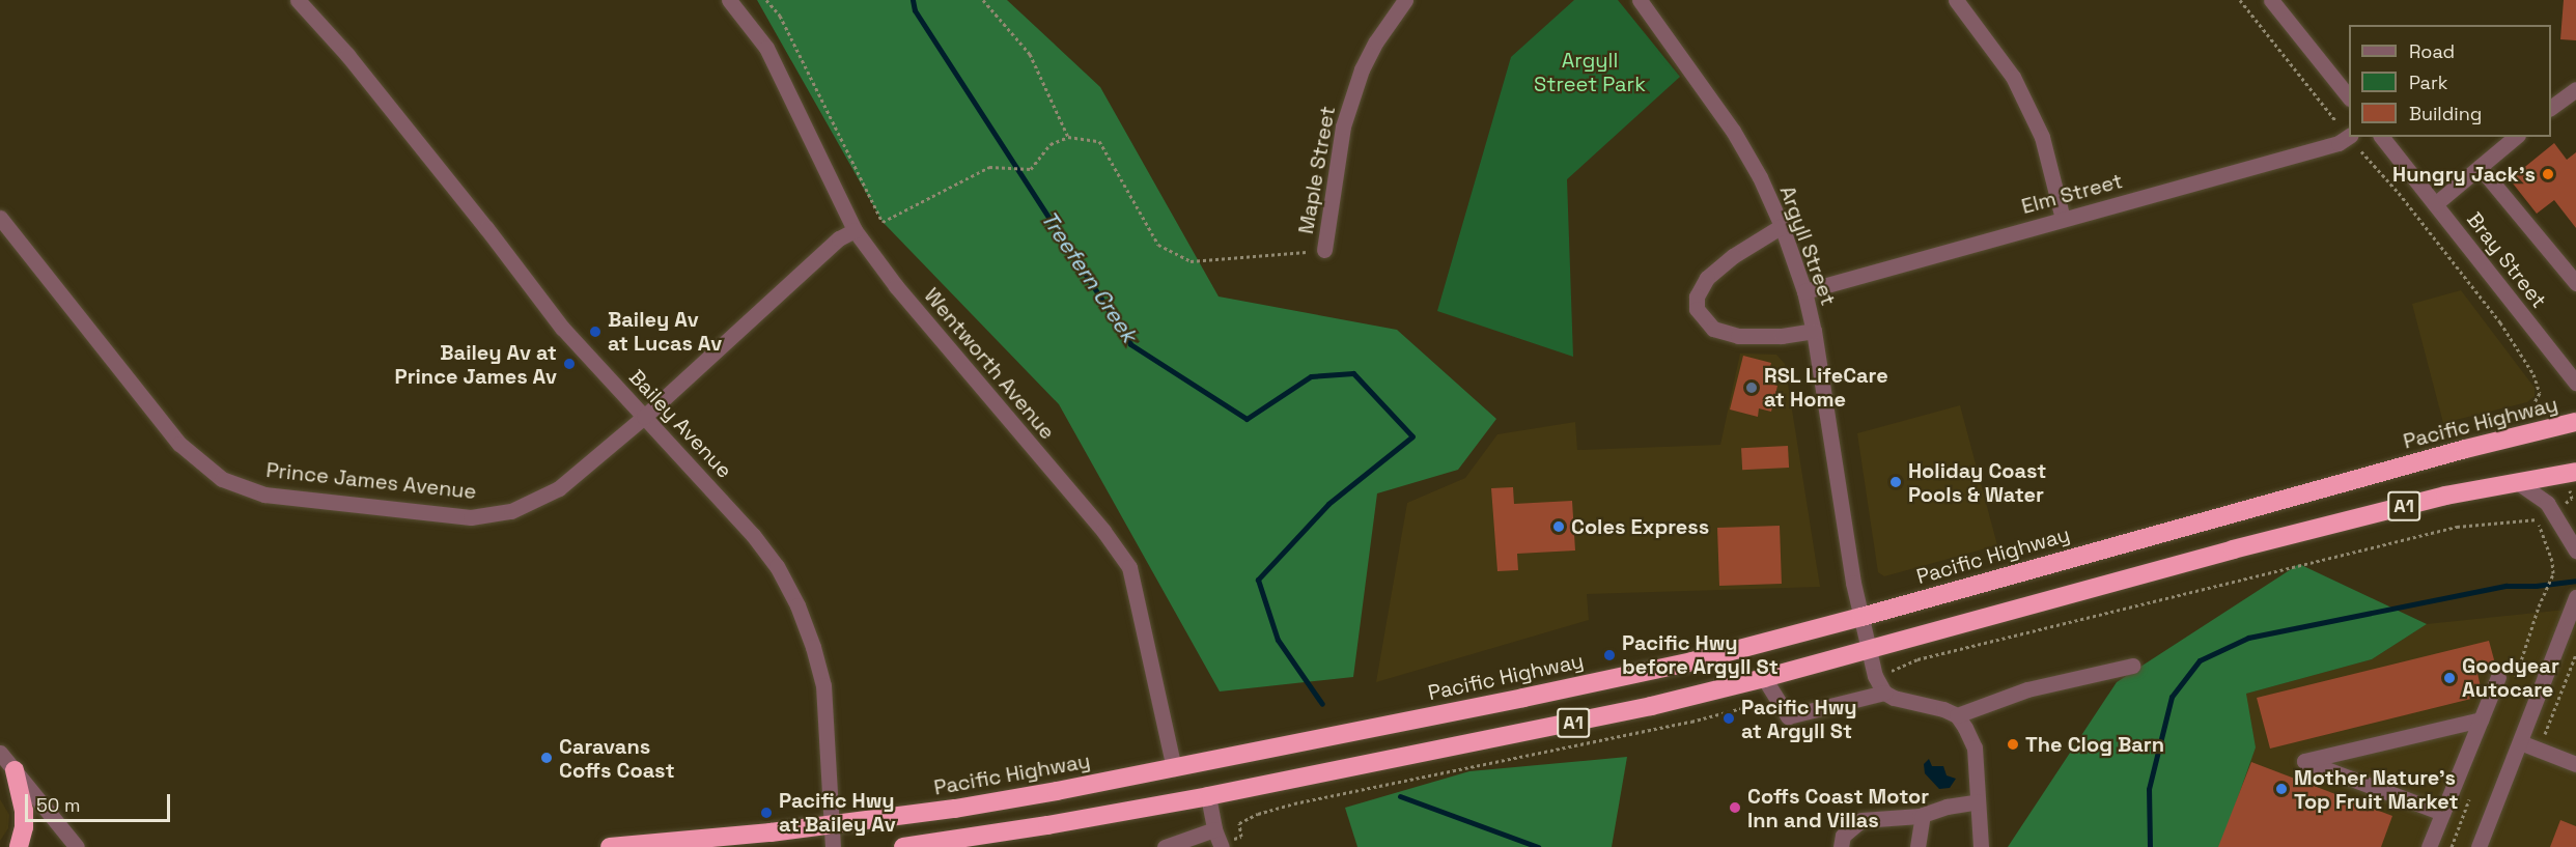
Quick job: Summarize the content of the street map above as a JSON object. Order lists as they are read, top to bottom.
{
  "streets": {
    "highway": ["Pacific Highway", "A1"],
    "street": [
      "Maple Street",
      "Elm Street",
      "Argyll Street",
      "Bray Street",
      "Wentworth Avenue",
      "Bailey Avenue",
      "Prince James Avenue"
    ]
  },
  "crossings": [
    ["Elm Street", "Argyll Street"],
    ["Argyll Street", "Pacific Highway"],
    ["Argyll Street", "A1"],
    ["Wentworth Avenue", "Pacific Highway"],
    ["Wentworth Avenue", "Prince James Avenue"],
    ["Pacific Highway", "Bailey Avenue"],
    ["Bailey Avenue", "Prince James Avenue"]
  ],
  "water": ["Treefern Creek"],
  "parks": ["Argyll Street Park"],
  "places": [
    "Hungry Jack's",
    "Bailey Av at Lucas Av",
    "Bailey Av at Prince James Av",
    "RSL LifeCare at Home",
    "Holiday Coast Pools & Water",
    "Coles Express",
    "Pacific Hwy before Argyll St",
    "Goodyear Autocare",
    "Pacific Hwy at Argyll St",
    "The Clog Barn",
    "Caravans Coffs Coast",
    "Mother Nature's Top Fruit Market",
    "Coffs Coast Motor Inn and Villas",
    "Pacific Hwy at Bailey Av"
  ],
  "legend": ["Road", "Park", "Building"],
  "scale_bar": "50 m"
}
